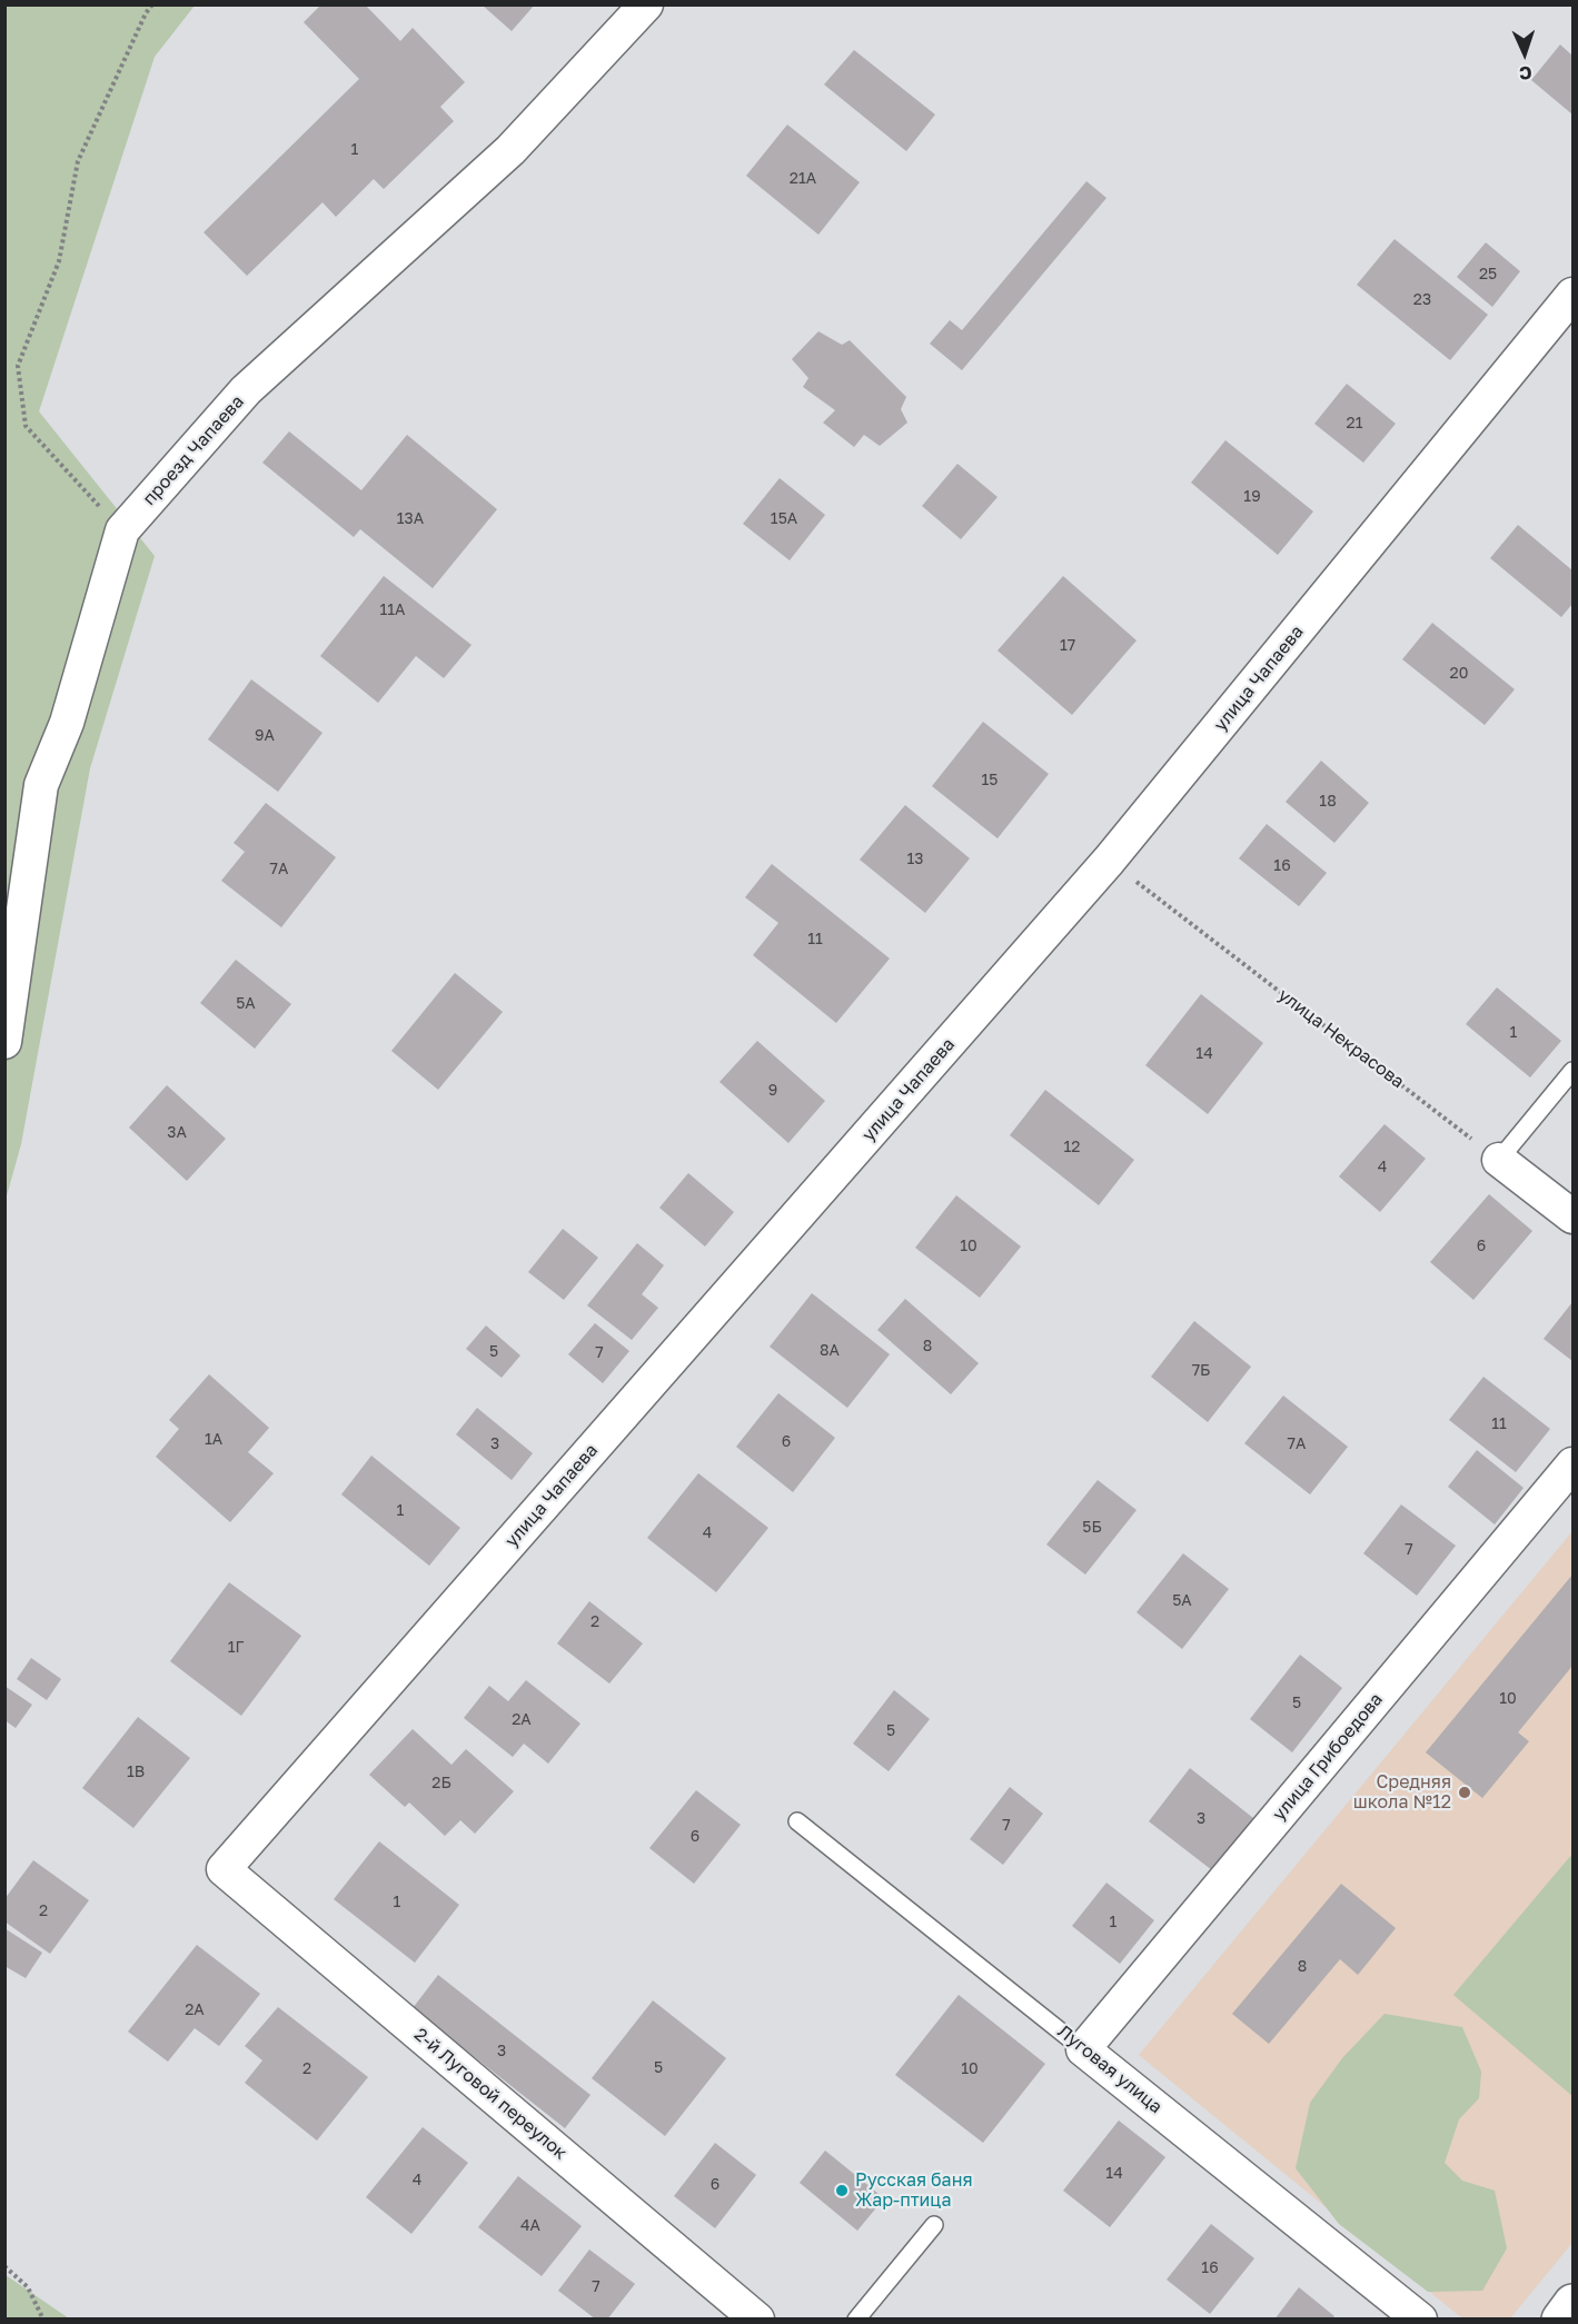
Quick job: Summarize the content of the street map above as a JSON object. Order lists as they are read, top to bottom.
{
  "streets": {
    "street": [
      "проезд Чапаева",
      "улица Чапаева",
      "улица Грибоедова",
      "Луговая улица",
      "2-й Луговой переулок"
    ],
    "path": ["улица Некрасова"]
  },
  "crossings": [
    ["улица Чапаева", "улица Некрасова"],
    ["улица Чапаева", "2-й Луговой переулок"],
    ["улица Грибоедова", "Луговая улица"]
  ],
  "places": ["Средняя школа №12", "Русская баня Жар-птица"],
  "house_numbers": [
    "1",
    "21А",
    "25",
    "23",
    "21",
    "19",
    "13А",
    "15А",
    "11А",
    "17",
    "20",
    "9А",
    "15",
    "18",
    "13",
    "16",
    "7А",
    "11",
    "5А",
    "1",
    "14",
    "9",
    "3А",
    "12",
    "4",
    "10",
    "6",
    "8",
    "8А",
    "5",
    "7",
    "7Б",
    "11",
    "1А",
    "6",
    "3",
    "7А",
    "1",
    "5Б",
    "4",
    "7",
    "5А",
    "2",
    "1Г",
    "10",
    "5",
    "2А",
    "5",
    "1В",
    "2Б",
    "3",
    "7",
    "6",
    "1",
    "2",
    "1",
    "8",
    "2А",
    "3",
    "5",
    "2",
    "10",
    "14",
    "4",
    "6",
    "4А",
    "16",
    "7"
  ],
  "north": "bottom"
}
